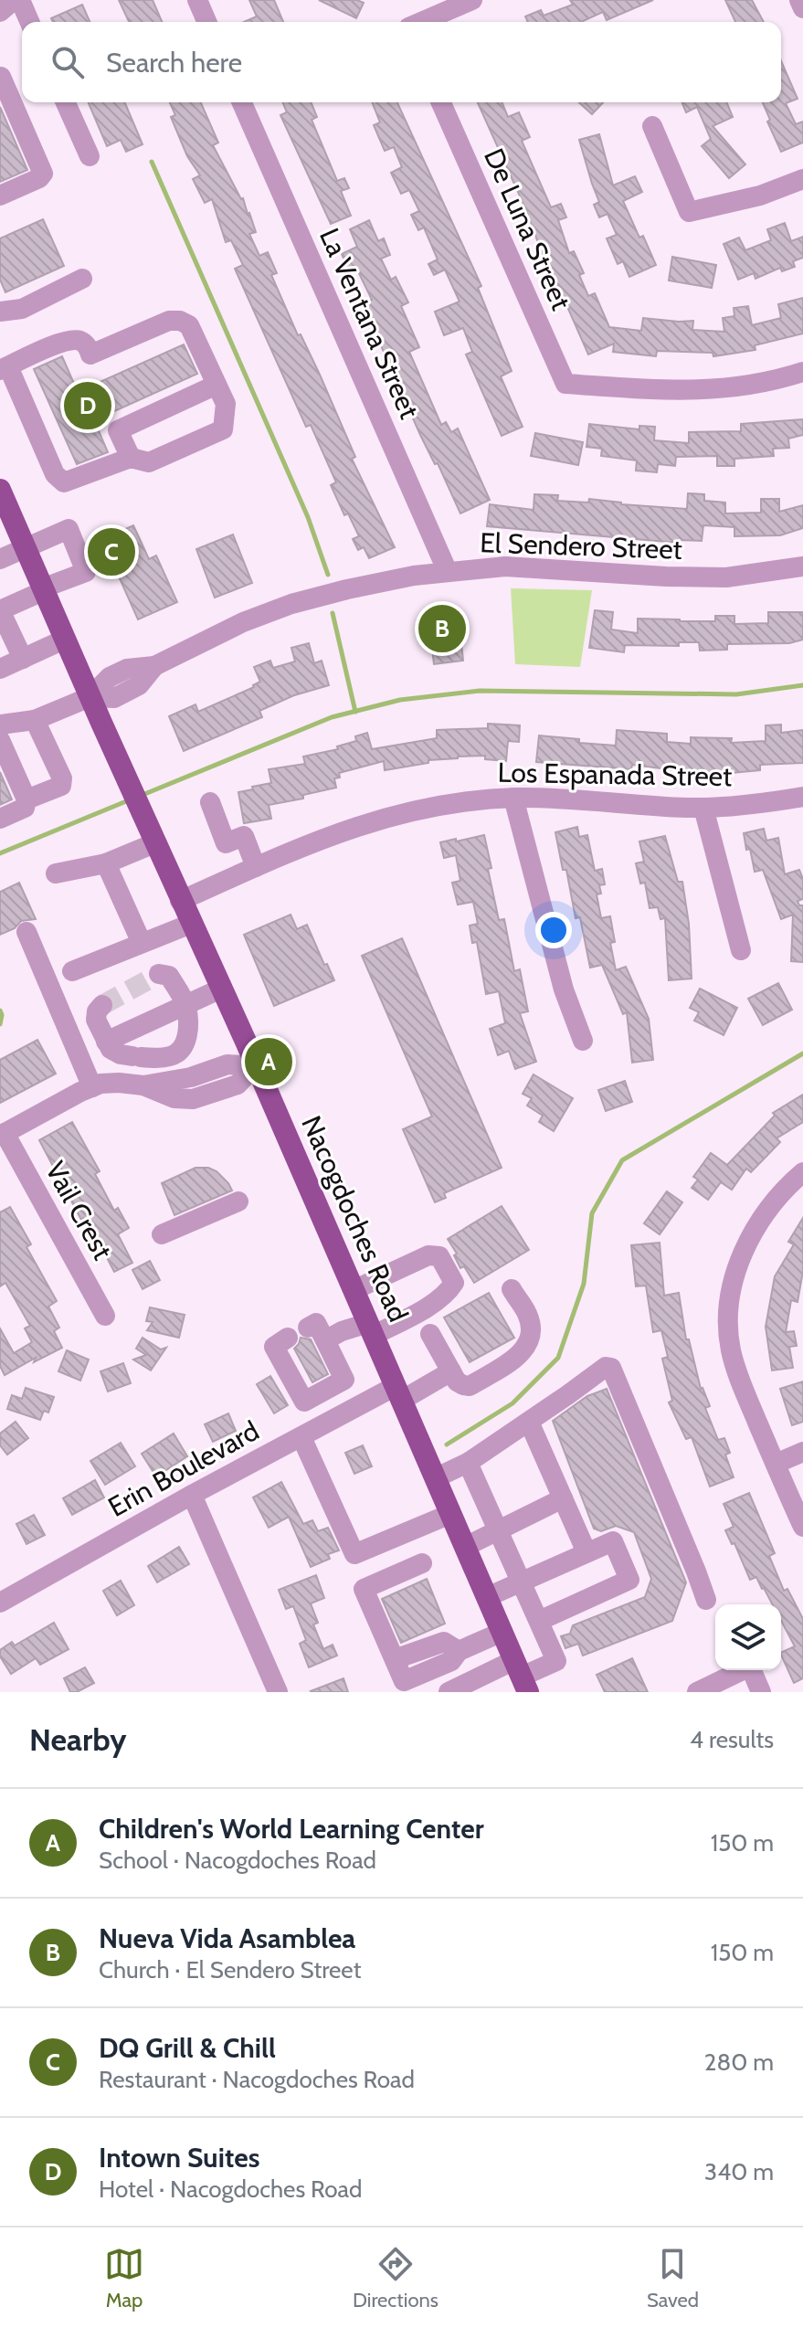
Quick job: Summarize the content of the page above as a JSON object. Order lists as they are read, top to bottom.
{
  "streets": {
    "main road": ["Nacogdoches Road"],
    "street": [
      "De Luna Street",
      "La Ventana Street",
      "El Sendero Street",
      "Los Espanada Street",
      "Vail Crest",
      "Erin Boulevard"
    ]
  },
  "crossings": [
    ["La Ventana Street", "El Sendero Street"],
    ["El Sendero Street", "Nacogdoches Road"],
    ["Los Espanada Street", "Nacogdoches Road"],
    ["Nacogdoches Road", "Erin Boulevard"]
  ],
  "page": {
    "search": "Search here",
    "pins": [
      "D",
      "C",
      "B",
      "A"
    ],
    "heading": ["Nearby", "4 results"],
    "list": [
      {
        "mark": "A",
        "name": "Children's World Learning Center",
        "note": "School · Nacogdoches Road",
        "value": "150 m"
      },
      {
        "mark": "B",
        "name": "Nueva Vida Asamblea",
        "note": "Church · El Sendero Street",
        "value": "150 m"
      },
      {
        "mark": "C",
        "name": "DQ Grill & Chill",
        "note": "Restaurant · Nacogdoches Road",
        "value": "280 m"
      },
      {
        "mark": "D",
        "name": "Intown Suites",
        "note": "Hotel · Nacogdoches Road",
        "value": "340 m"
      }
    ],
    "nav": ["Map", "Directions", "Saved"]
  }
}
